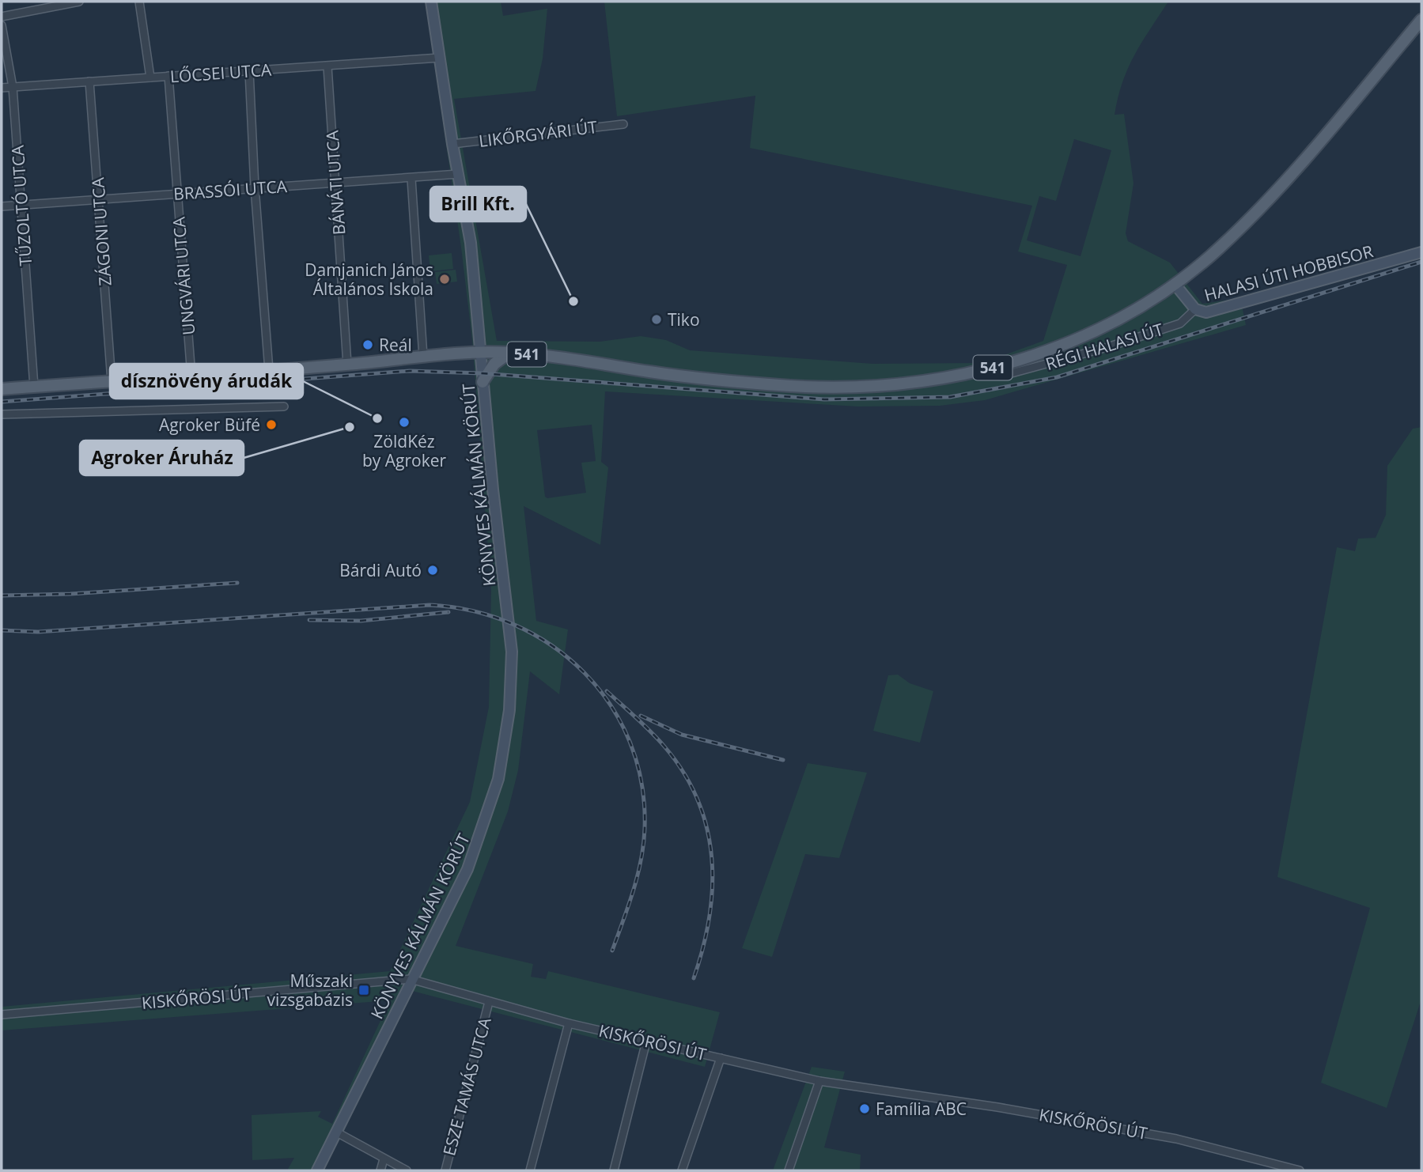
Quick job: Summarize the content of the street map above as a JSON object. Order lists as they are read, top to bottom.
{
  "streets": {
    "main road": ["541"],
    "street": [
      "LŐCSEI UTCA",
      "LIKŐRGYÁRI ÚT",
      "BÁNÁTI UTCA",
      "BRASSÓI UTCA",
      "TŰZOLTÓ UTCA",
      "ZÁGONI UTCA",
      "HALASI ÚTI HOBBISOR",
      "UNGVÁRI UTCA",
      "RÉGI HALASI ÚT",
      "KÖNYVES KÁLMÁN KÖRÚT",
      "KISKŐRÖSI ÚT",
      "ESZE TAMÁS UTCA"
    ]
  },
  "crossings": [
    ["LŐCSEI UTCA", "BÁNÁTI UTCA"],
    ["LŐCSEI UTCA", "TŰZOLTÓ UTCA"],
    ["LŐCSEI UTCA", "ZÁGONI UTCA"],
    ["LŐCSEI UTCA", "UNGVÁRI UTCA"],
    ["LŐCSEI UTCA", "KÖNYVES KÁLMÁN KÖRÚT"],
    ["LIKŐRGYÁRI ÚT", "KÖNYVES KÁLMÁN KÖRÚT"],
    ["BÁNÁTI UTCA", "BRASSÓI UTCA"],
    ["BÁNÁTI UTCA", "541"],
    ["BRASSÓI UTCA", "TŰZOLTÓ UTCA"],
    ["BRASSÓI UTCA", "ZÁGONI UTCA"],
    ["BRASSÓI UTCA", "UNGVÁRI UTCA"],
    ["BRASSÓI UTCA", "KÖNYVES KÁLMÁN KÖRÚT"],
    ["TŰZOLTÓ UTCA", "541"],
    ["ZÁGONI UTCA", "541"],
    ["HALASI ÚTI HOBBISOR", "RÉGI HALASI ÚT"],
    ["HALASI ÚTI HOBBISOR", "541"],
    ["UNGVÁRI UTCA", "541"],
    ["541", "KÖNYVES KÁLMÁN KÖRÚT"],
    ["KÖNYVES KÁLMÁN KÖRÚT", "KISKŐRÖSI ÚT"],
    ["KISKŐRÖSI ÚT", "ESZE TAMÁS UTCA"]
  ],
  "places": {
    "other": [
      "Damjanich János Általános Iskola",
      "Brill Kft.",
      "Tiko",
      "Reál",
      "dísznövény árudák",
      "ZöldKéz by Agroker",
      "Agroker Büfé",
      "Agroker Áruház",
      "Bárdi Autó",
      "Família ABC"
    ],
    "transit": ["Műszaki vizsgabázis"]
  }
}
